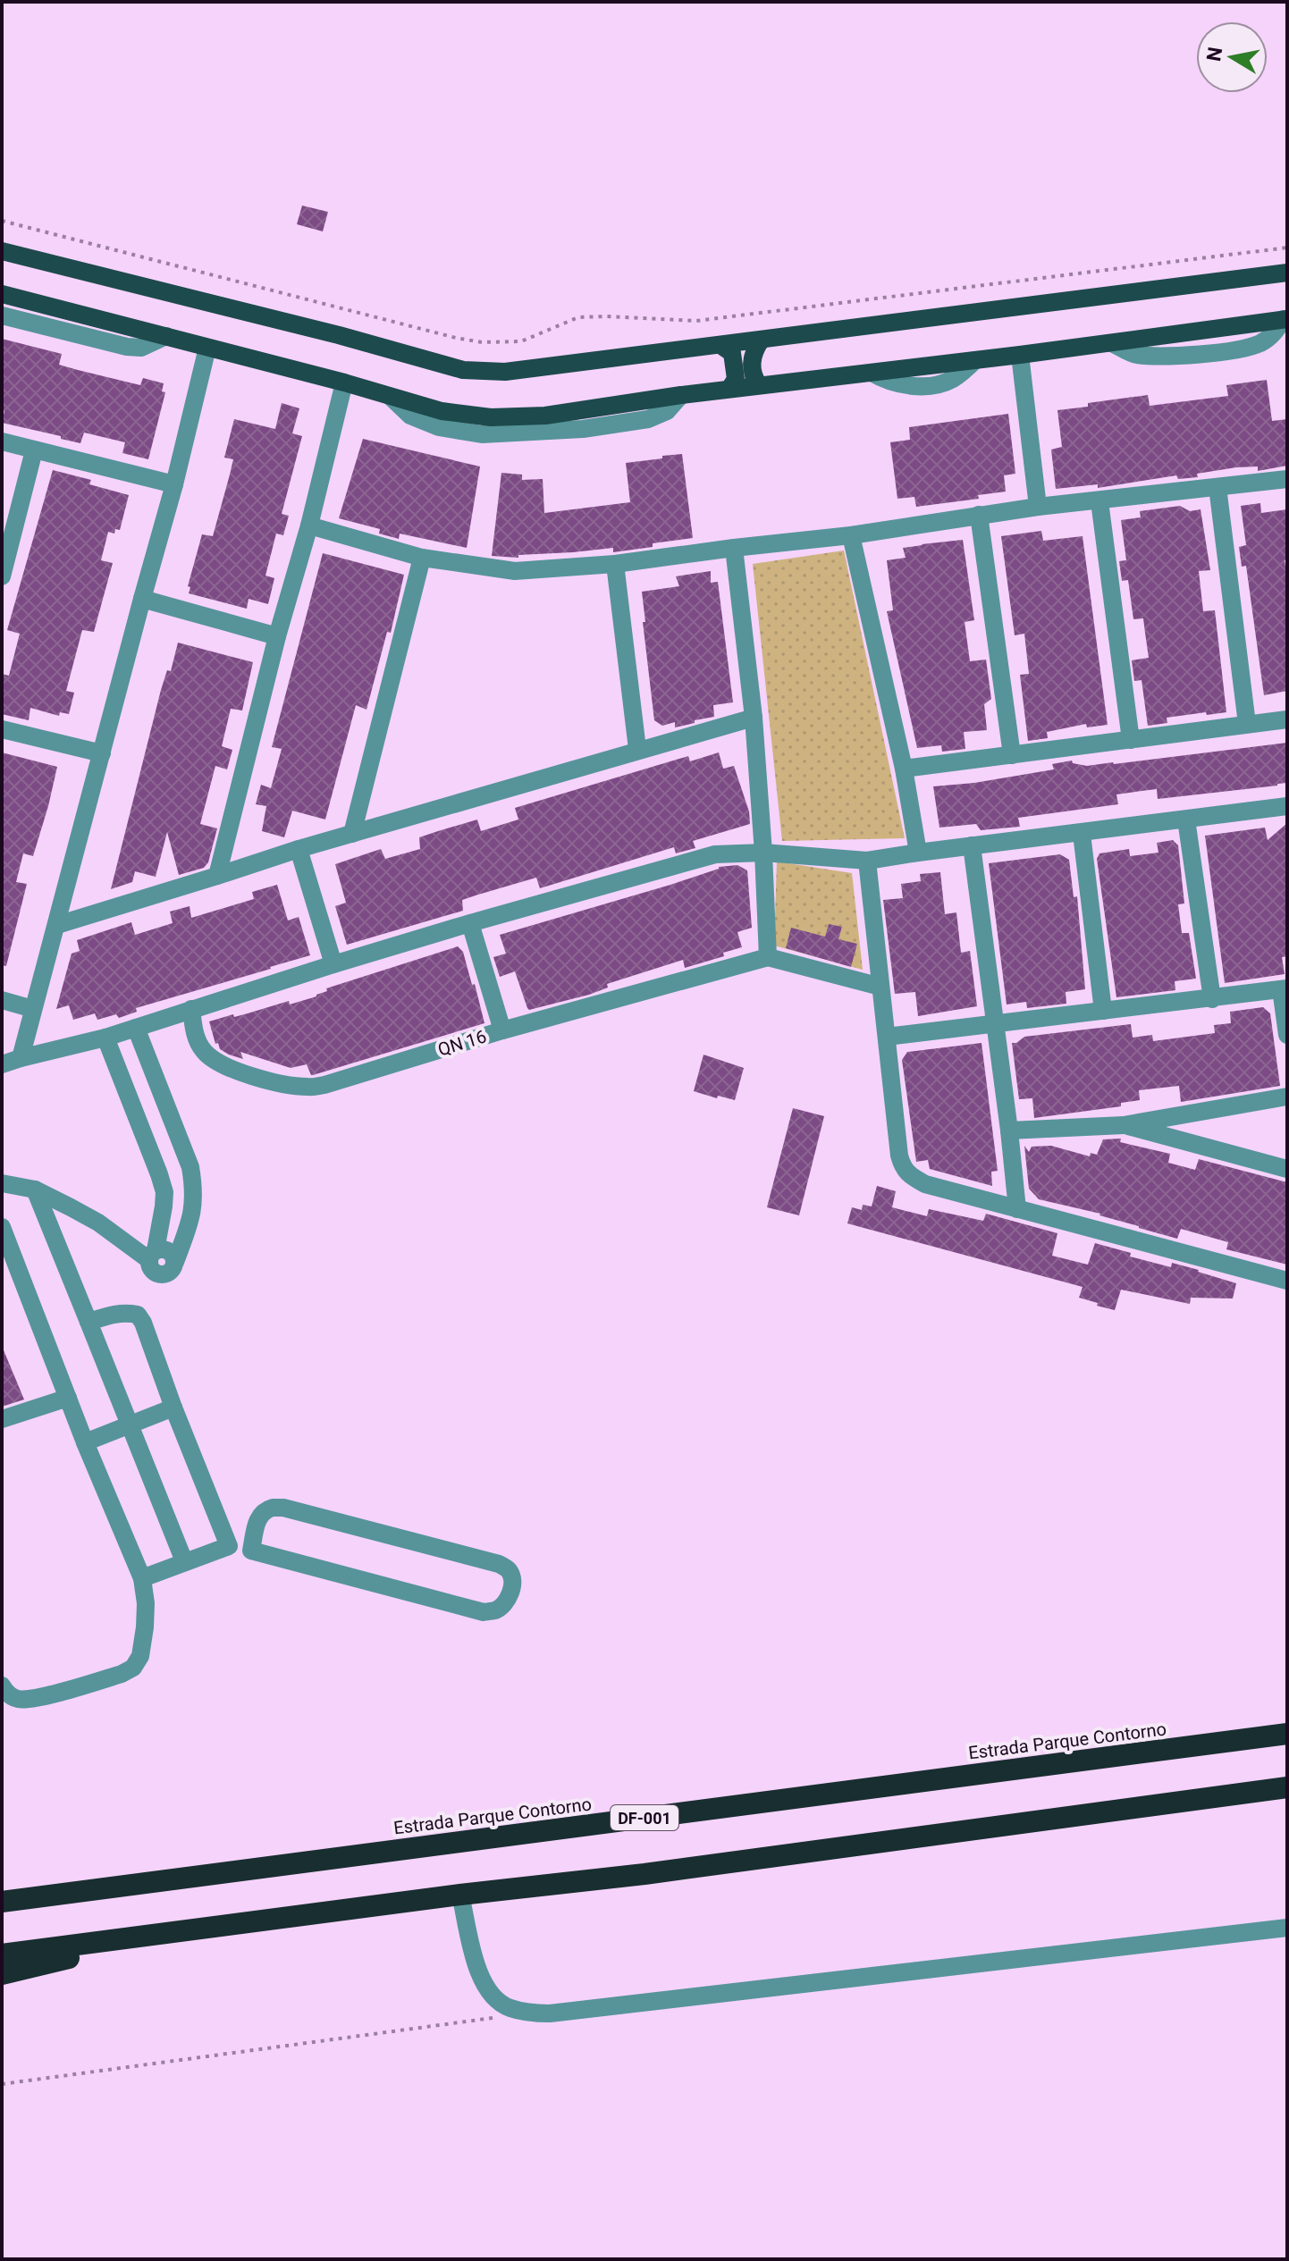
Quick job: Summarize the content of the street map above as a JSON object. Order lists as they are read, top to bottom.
{
  "streets": {
    "highway": ["Estrada Parque Contorno", "DF-001"],
    "street": ["QN 16"]
  },
  "north": "left"
}
